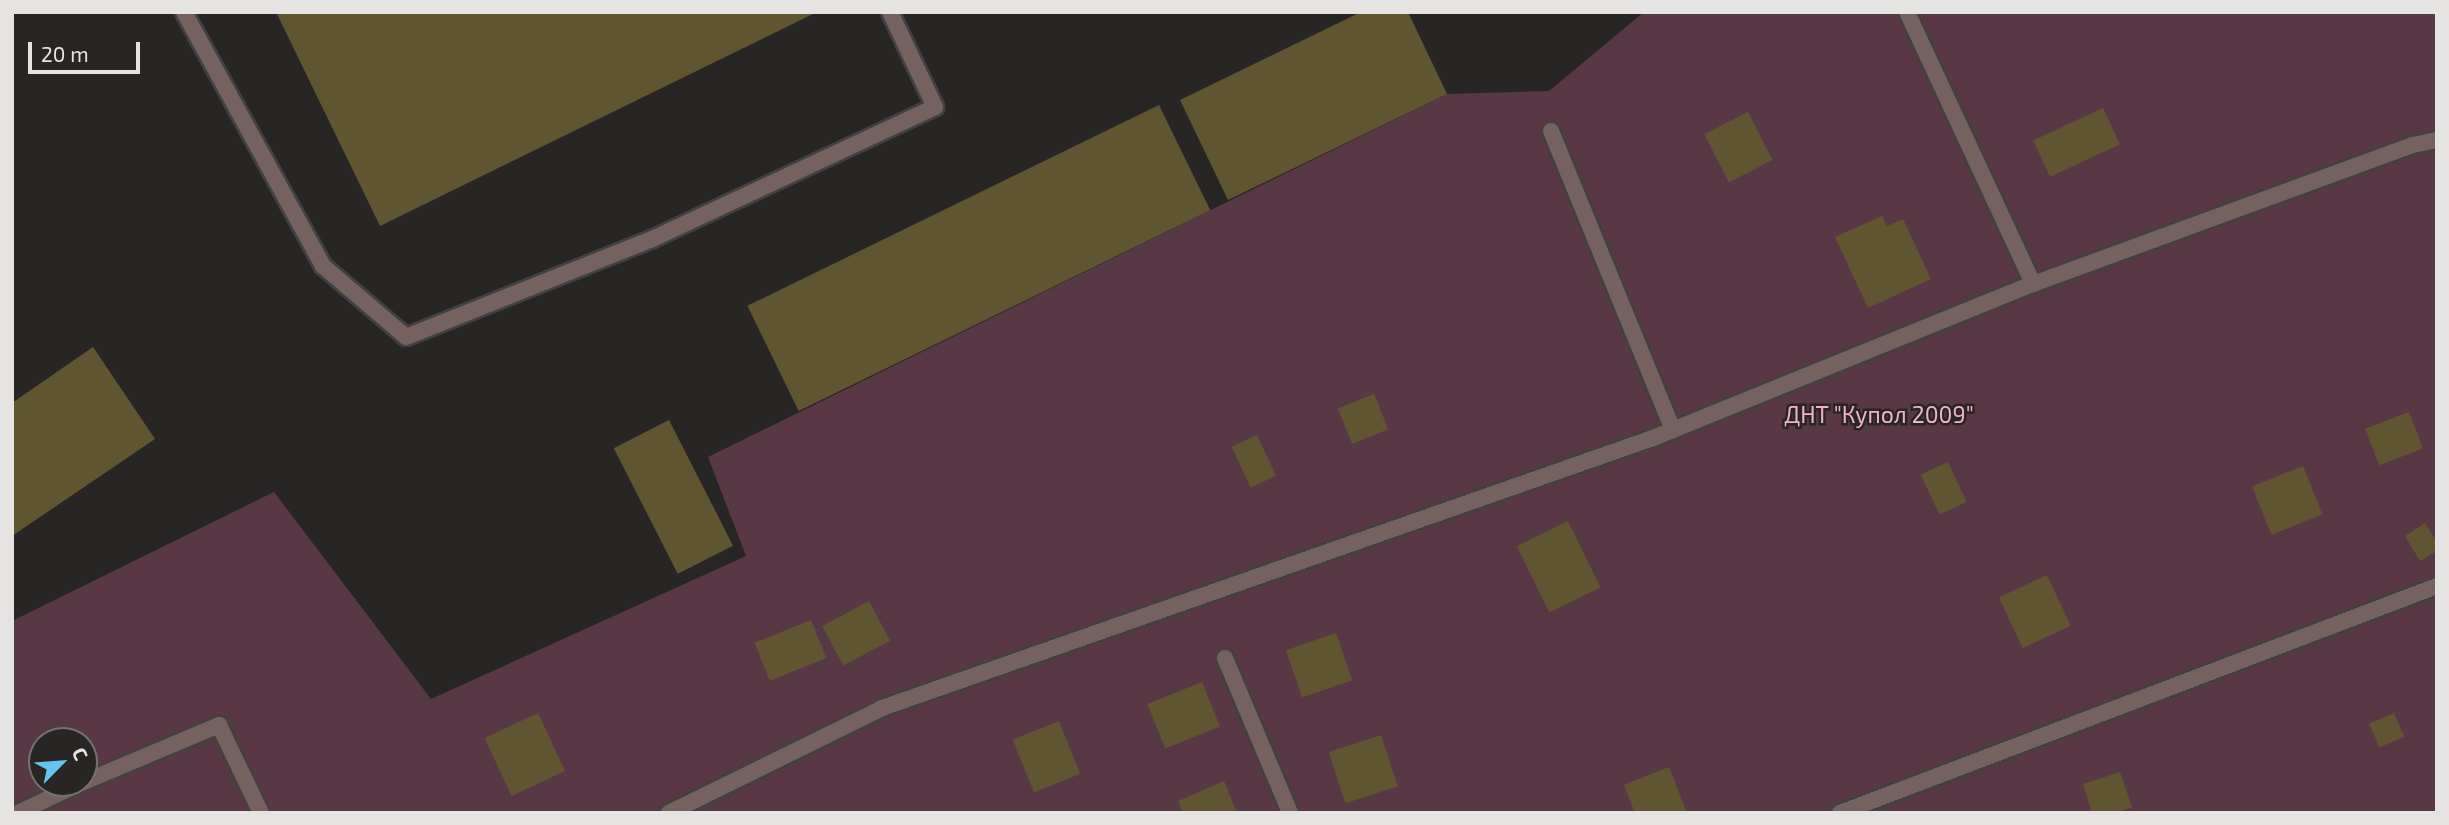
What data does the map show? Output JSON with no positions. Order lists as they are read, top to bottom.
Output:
{
  "parks": ["ДНТ \"Купол 2009\""],
  "scale_bar": "20 m",
  "north": "top right"
}
